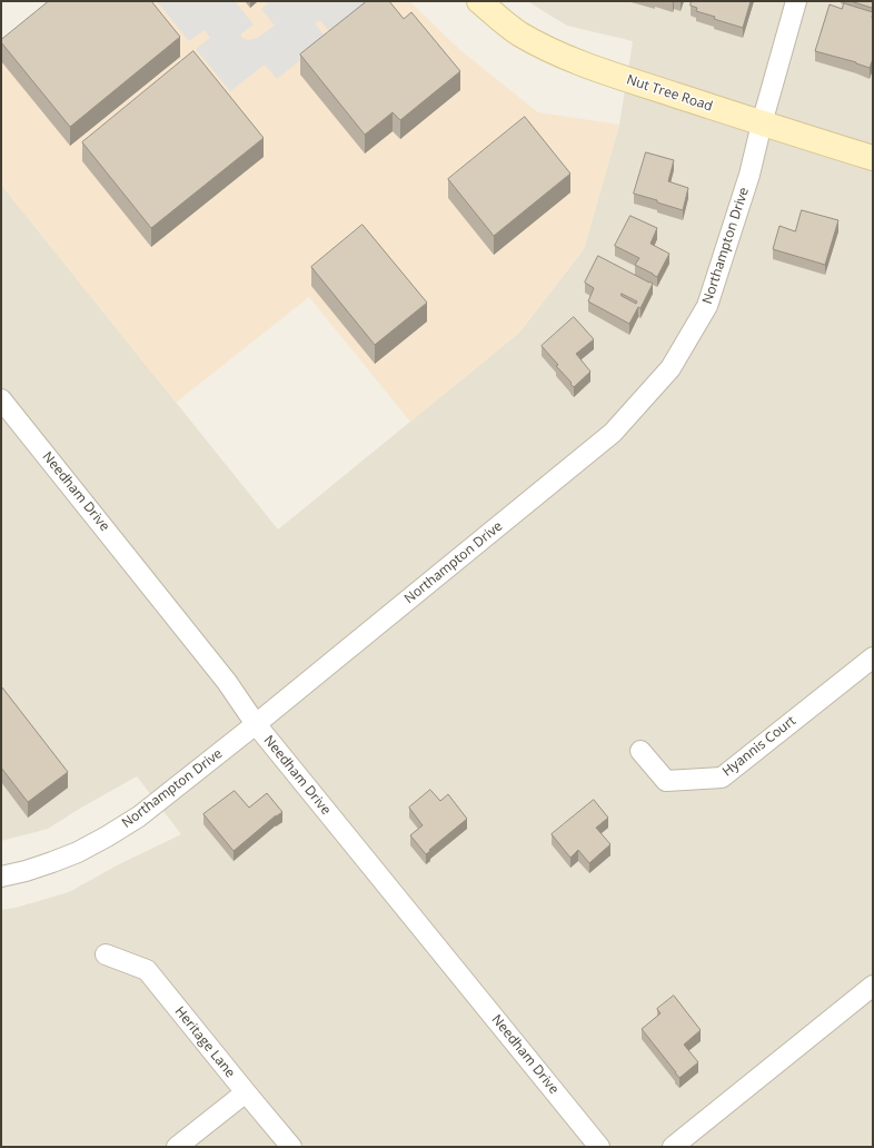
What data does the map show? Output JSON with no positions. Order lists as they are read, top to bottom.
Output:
{
  "streets": {
    "main road": ["Nut Tree Road"],
    "street": [
      "Northampton Drive",
      "Needham Drive",
      "Hyannis Court",
      "Heritage Lane"
    ]
  },
  "crossings": [
    ["Nut Tree Road", "Northampton Drive"],
    ["Northampton Drive", "Needham Drive"]
  ]
}
